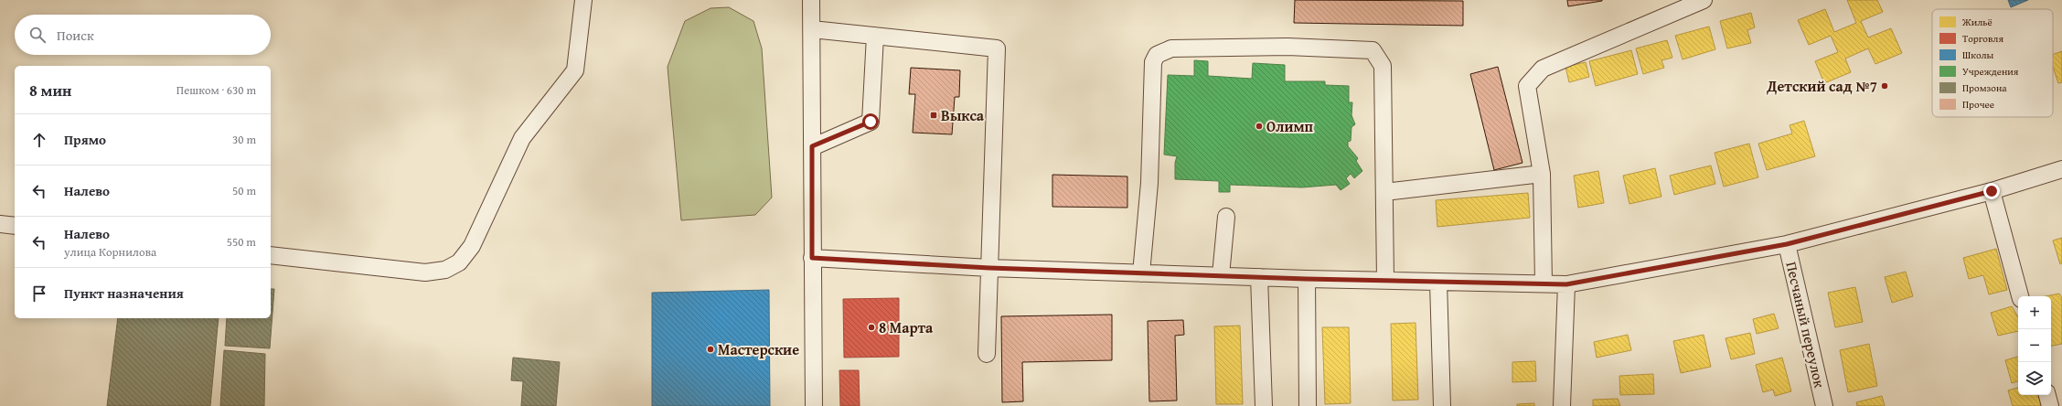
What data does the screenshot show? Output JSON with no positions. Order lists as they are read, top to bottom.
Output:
{
  "streets": {
    "street": ["Песчаный переулок"]
  },
  "places": {
    "other": [
      "Детский сад №7",
      "Олимп",
      "8 Марта",
      "Мастерские"
    ],
    "transit": ["Выкса"]
  },
  "legend": [
    "Жильё",
    "Торговля",
    "Школы",
    "Учреждения",
    "Промзона",
    "Прочее"
  ],
  "page": {
    "search": "Поиск",
    "heading": ["8 мин", "Пешком · 630 m"],
    "list": [
      ["Прямо", "30 m"],
      ["Налево", "50 m"],
      ["Налево", "улица Корнилова", "550 m"],
      "Пункт назначения"
    ],
    "map_buttons": ["+", "−"]
  }
}
